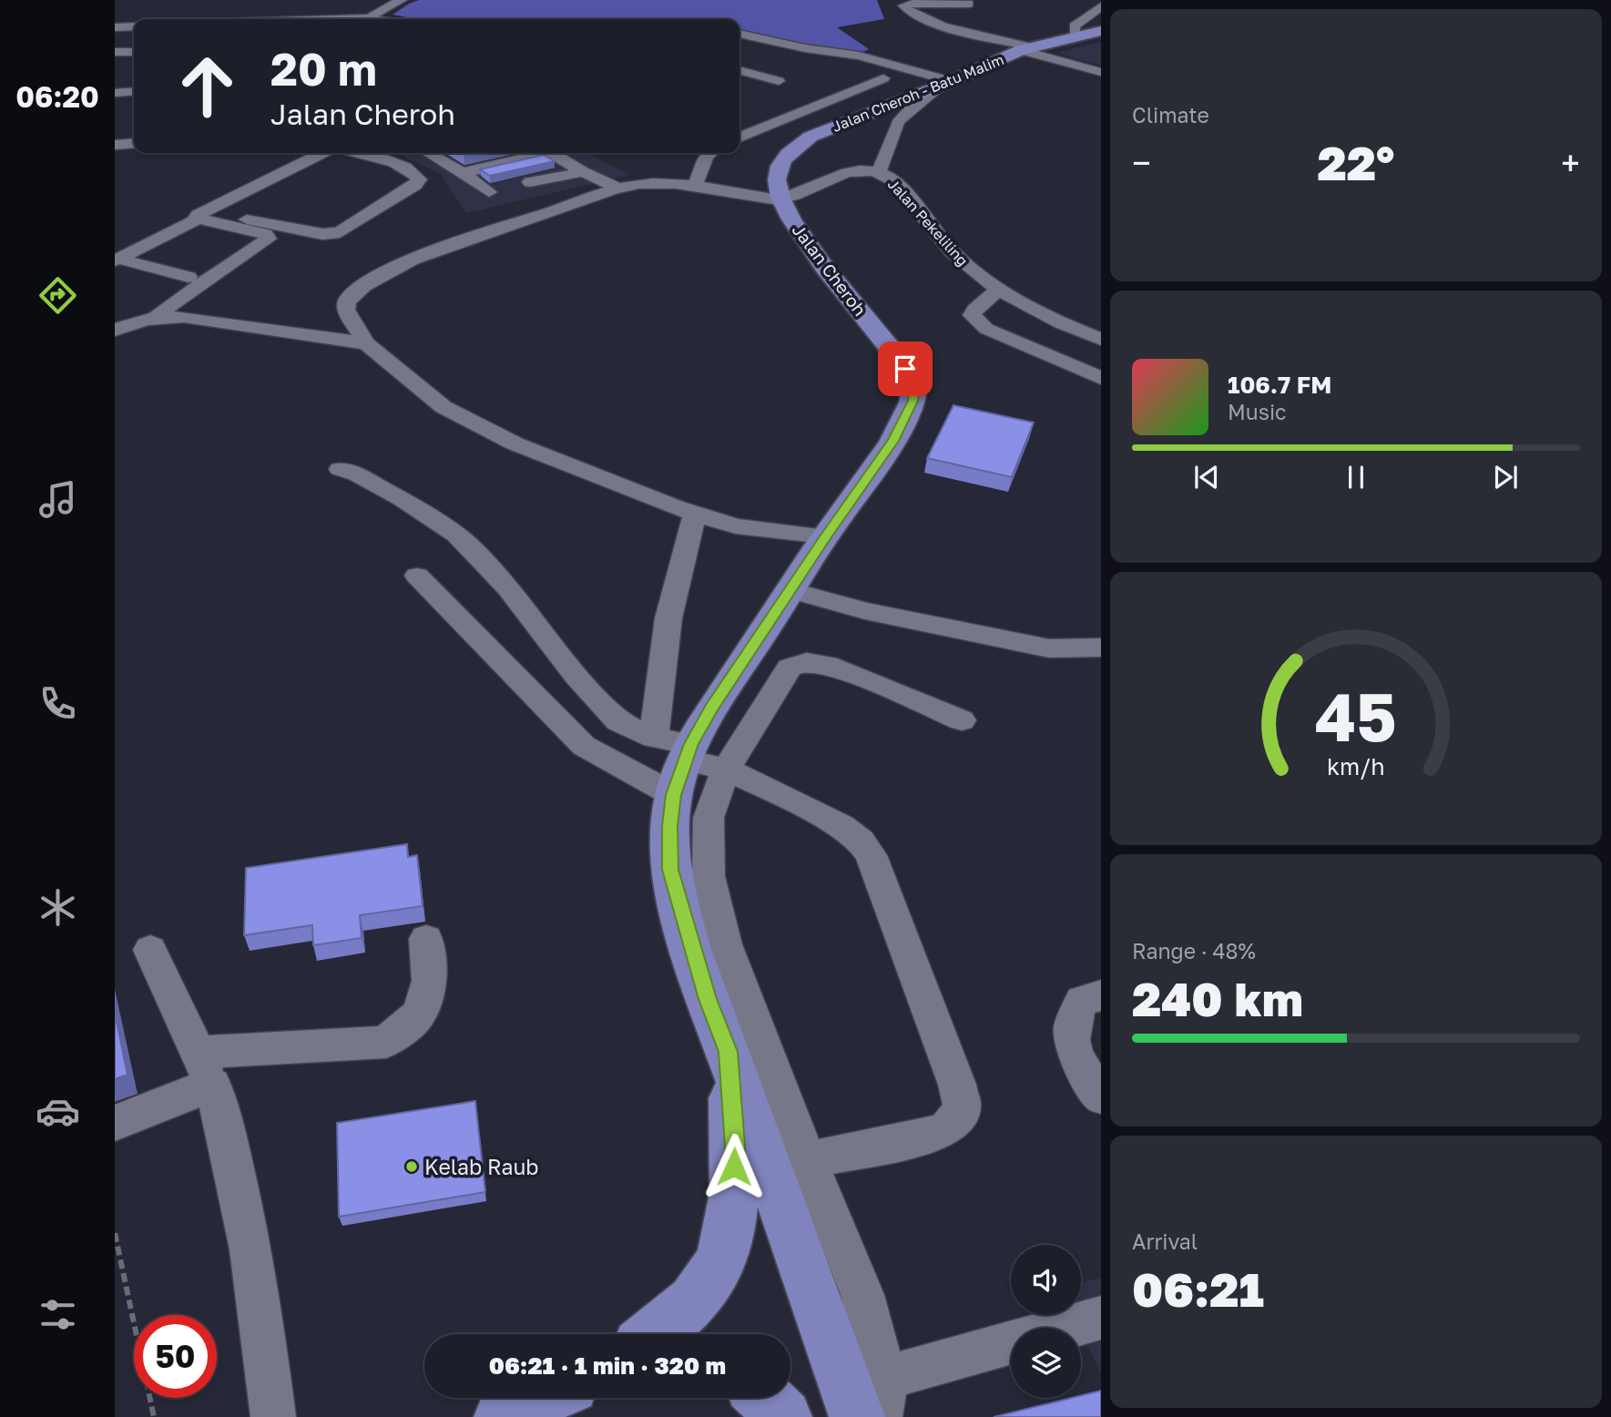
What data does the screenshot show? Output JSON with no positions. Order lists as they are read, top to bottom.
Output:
{
  "streets": {
    "main road": ["Jalan Cheroh - Batu Malim", "Jalan Cheroh"],
    "street": ["Jalan Pekeliling"]
  },
  "crossings": [
    ["Jalan Cheroh - Batu Malim", "Jalan Pekeliling"],
    ["Jalan Cheroh - Batu Malim", "Jalan Cheroh"],
    ["Jalan Pekeliling", "Jalan Cheroh"]
  ],
  "places": ["Kelab Raub"],
  "page": {
    "tabs": "06:20",
    "tile": [
      "Climate",
      ["Range · 48%", "240 km"],
      ["Arrival", "06:21"]
    ],
    "turn": ["20 m", "Jalan Cheroh"],
    "heat": ["−", "22°", "+"],
    "song": ["106.7 FM", "Music"],
    "limit": "50",
    "trip": "06:21 · 1 min · 320 m",
    "gauge": ["45", "km/h"]
  }
}
